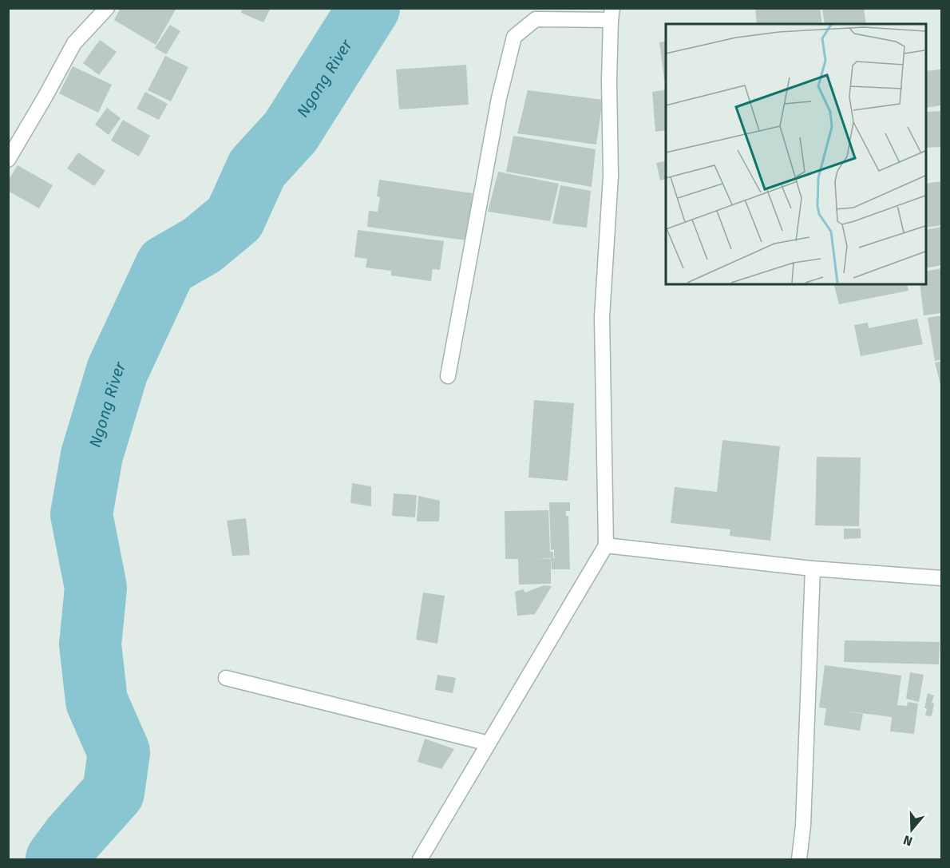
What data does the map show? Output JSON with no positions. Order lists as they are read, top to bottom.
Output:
{
  "water": ["Ngong River"],
  "north": "bottom"
}
